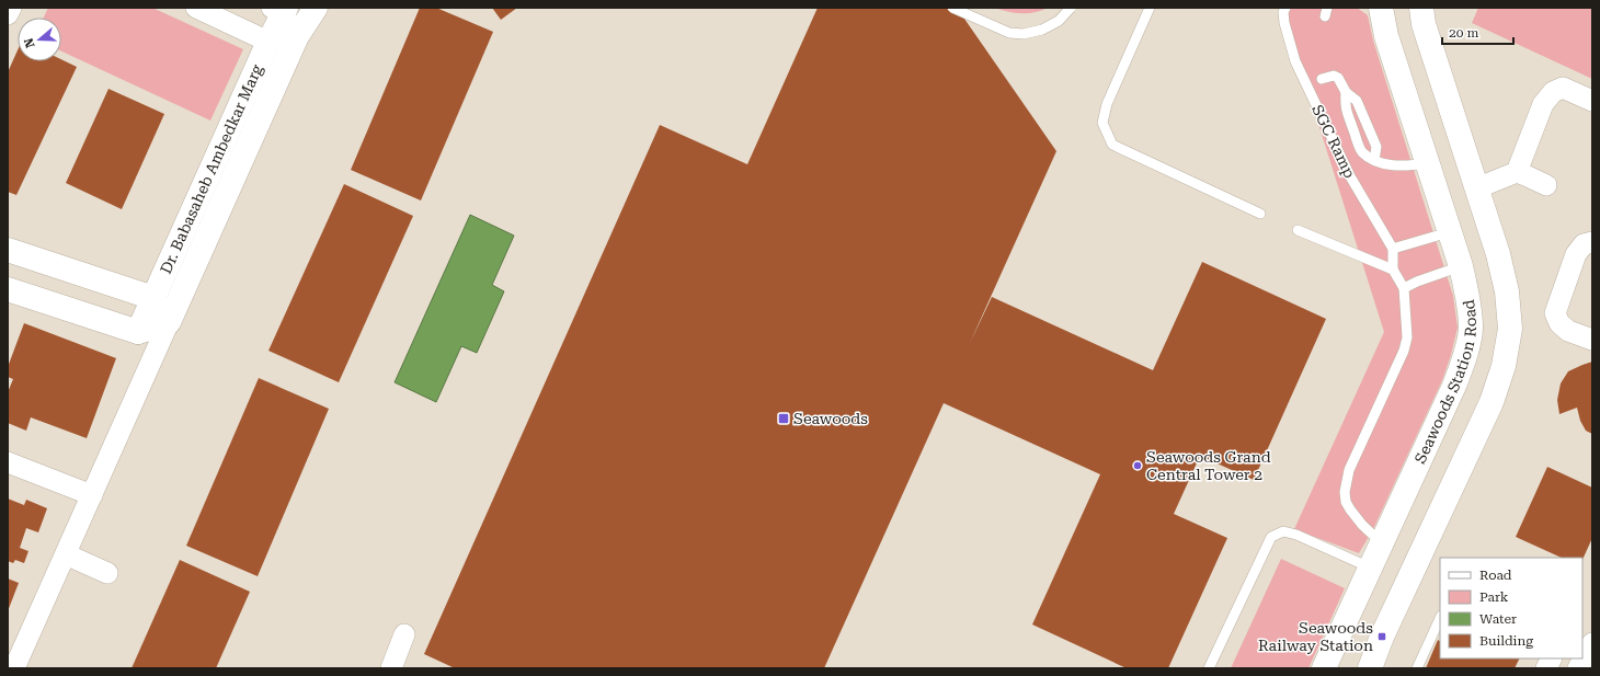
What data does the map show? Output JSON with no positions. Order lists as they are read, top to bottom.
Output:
{
  "streets": {
    "main road": ["Dr. Babasaheb Ambedkar Marg", "Seawoods Station Road"],
    "lane": ["SGC Ramp"]
  },
  "places": {
    "transit": ["Seawoods", "Seawoods Railway Station"],
    "other": ["Seawoods Grand Central Tower 2"]
  },
  "legend": [
    "Road",
    "Park",
    "Water",
    "Building"
  ],
  "scale_bar": "20 m",
  "north": "left"
}
